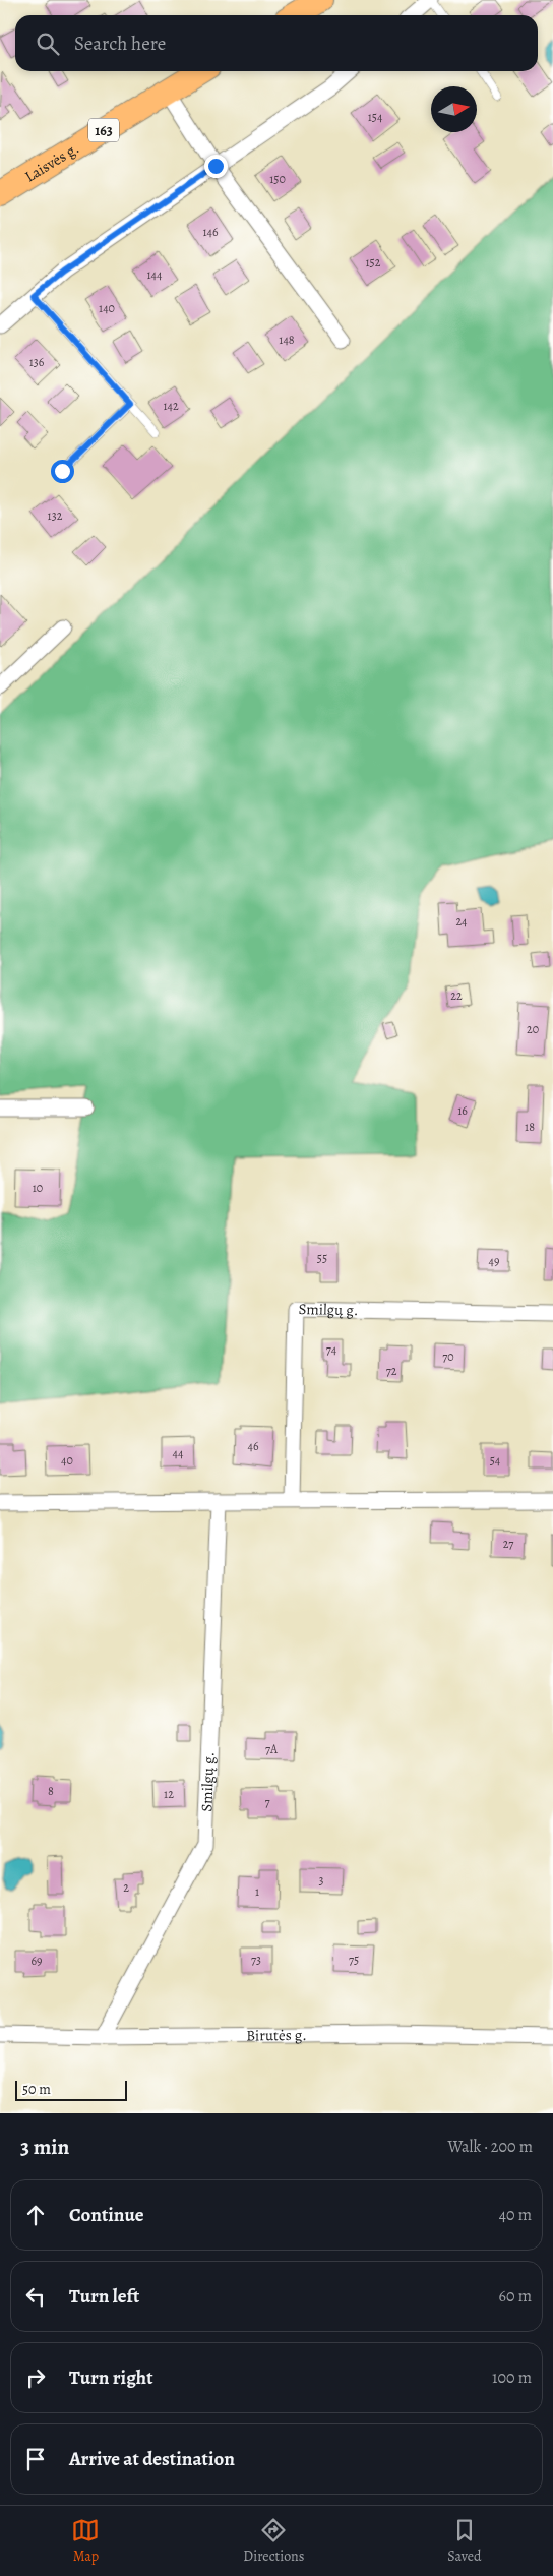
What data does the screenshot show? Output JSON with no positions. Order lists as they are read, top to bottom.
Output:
{
  "streets": {
    "main road": ["163", "Laisvės g."],
    "street": ["Smilgų g.", "Birutės g."]
  },
  "crossings": [
    ["Smilgų g.", "Birutės g."]
  ],
  "house_numbers": [
    "154",
    "150",
    "146",
    "152",
    "144",
    "140",
    "148",
    "136",
    "142",
    "132",
    "24",
    "22",
    "20",
    "16",
    "18",
    "10",
    "55",
    "49",
    "74",
    "70",
    "72",
    "46",
    "44",
    "40",
    "54",
    "27",
    "7A",
    "8",
    "12",
    "7",
    "3",
    "2",
    "1",
    "73",
    "75",
    "69"
  ],
  "scale_bar": "50 m",
  "north": "right",
  "page": {
    "search": "Search here",
    "scale": "50 m",
    "heading": ["3 min", "Walk · 200 m"],
    "list": [
      ["Continue", "40 m"],
      ["Turn left", "60 m"],
      ["Turn right", "100 m"],
      "Arrive at destination"
    ],
    "nav": ["Map", "Directions", "Saved"]
  }
}
